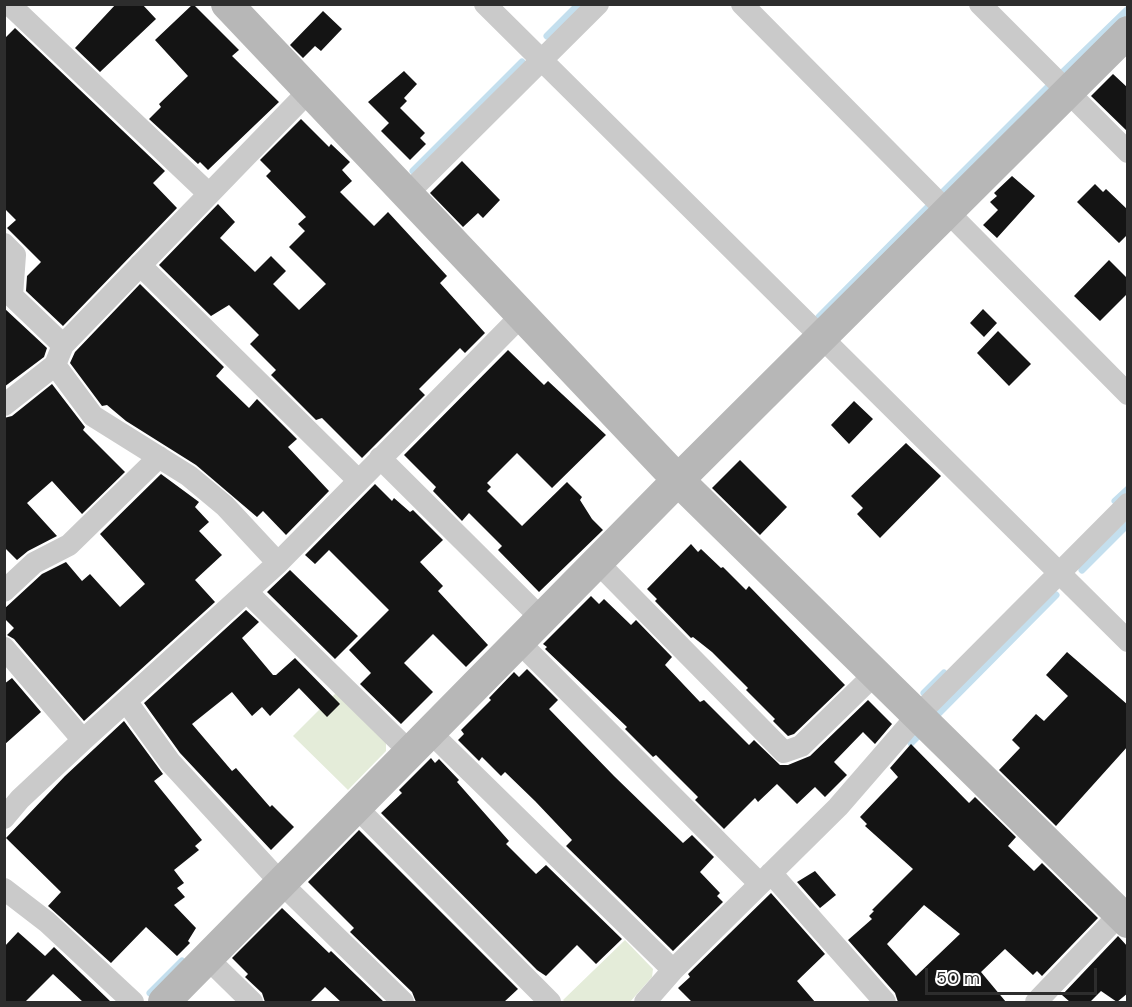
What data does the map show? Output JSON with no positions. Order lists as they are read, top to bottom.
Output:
{
  "scale_bar": "50 m"
}
